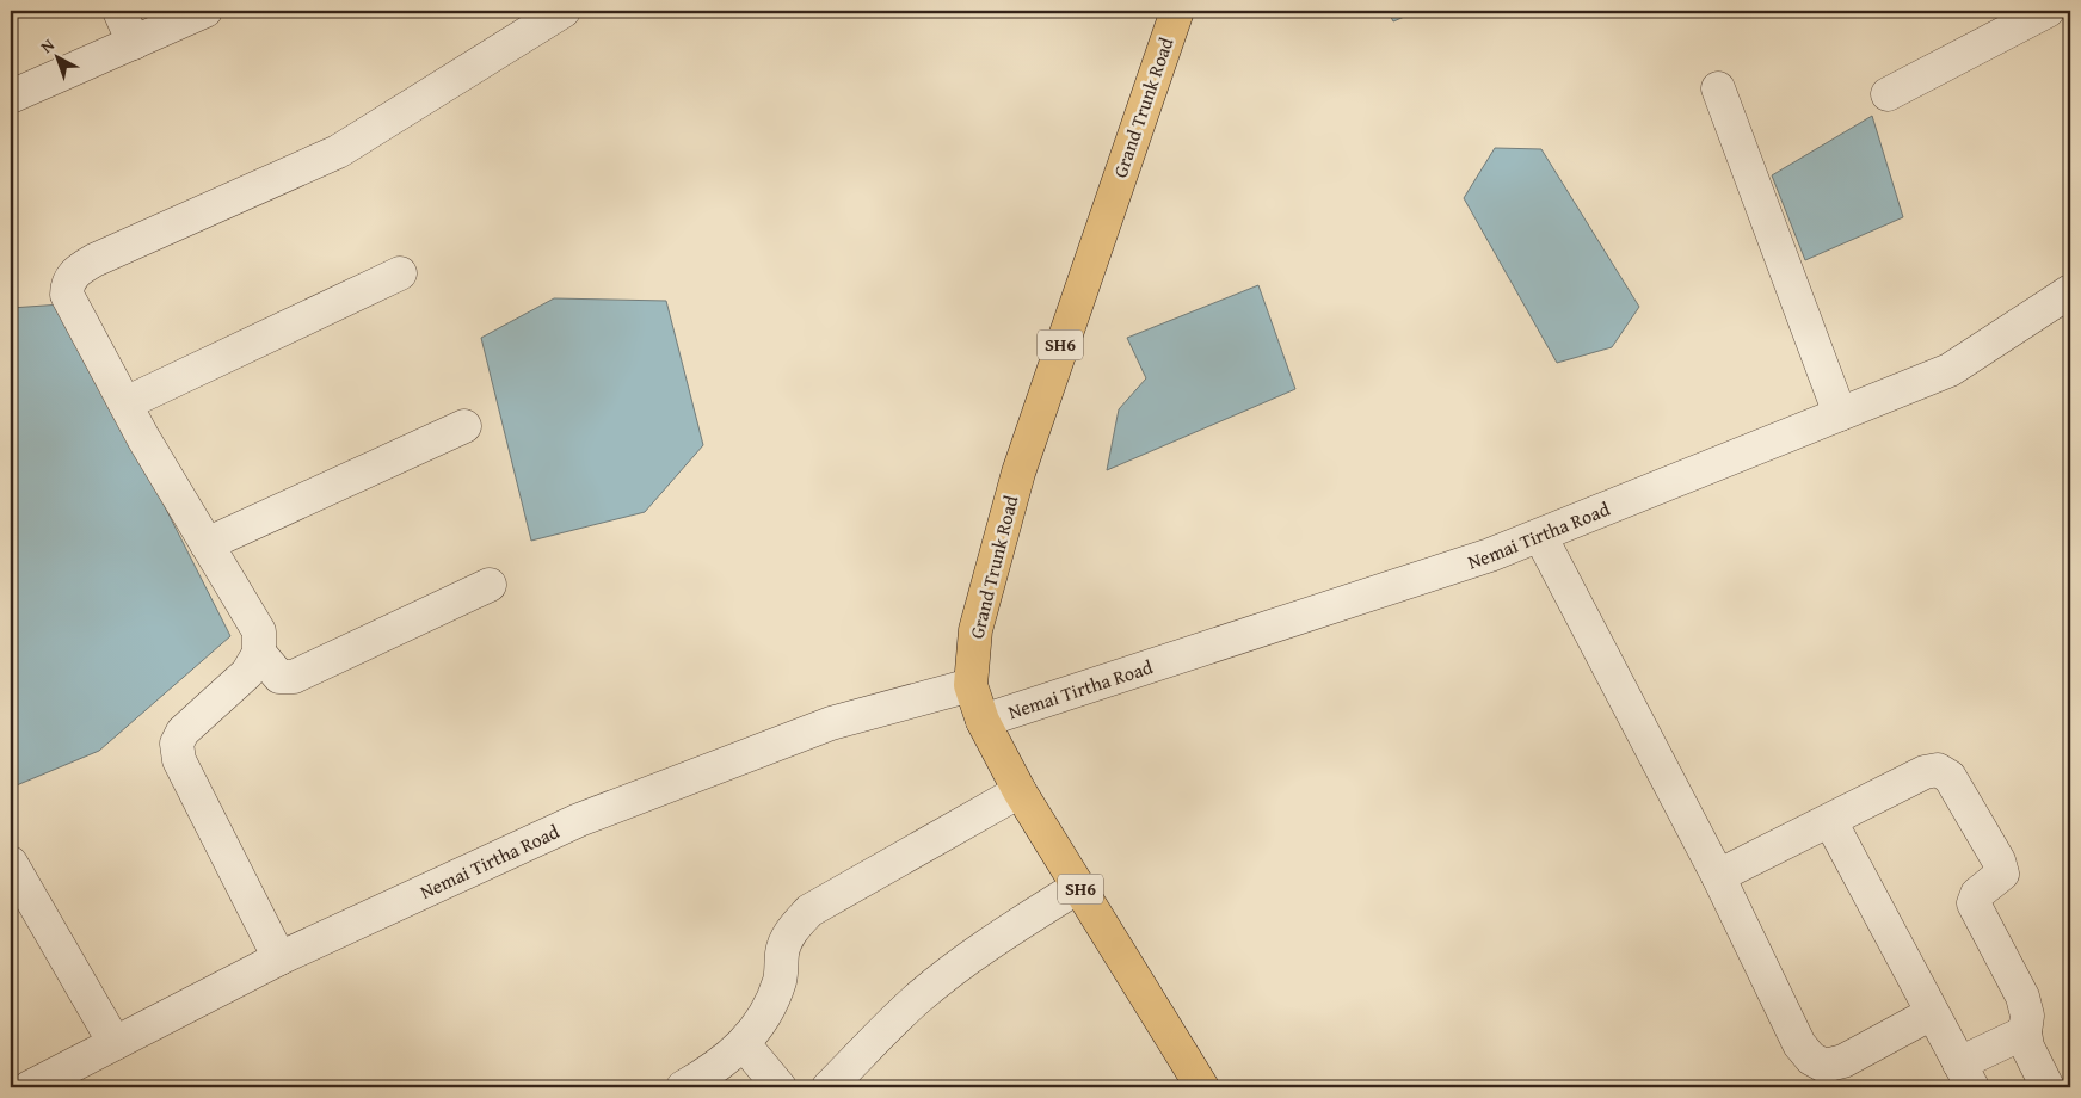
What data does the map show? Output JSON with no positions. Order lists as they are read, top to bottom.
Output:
{
  "streets": {
    "main road": ["Grand Trunk Road", "SH6"],
    "street": ["Nemai Tirtha Road"]
  },
  "crossings": [
    ["Grand Trunk Road", "Nemai Tirtha Road"]
  ],
  "north": "top left"
}
